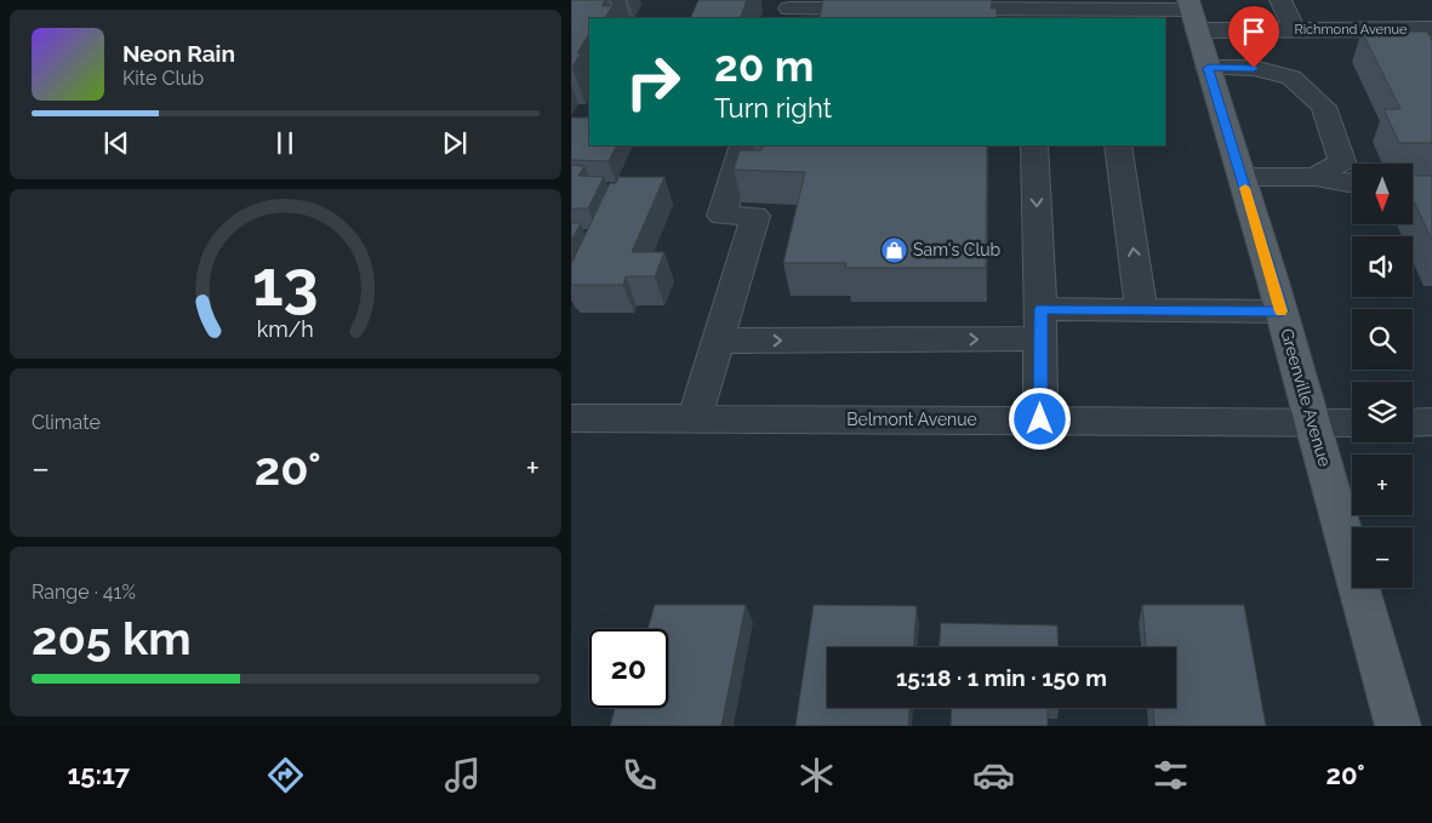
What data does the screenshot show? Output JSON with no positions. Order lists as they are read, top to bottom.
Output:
{
  "streets": {
    "main road": ["Greenville Avenue"],
    "street": ["Richmond Avenue", "Belmont Avenue"]
  },
  "crossings": [
    ["Richmond Avenue", "Greenville Avenue"],
    ["Greenville Avenue", "Belmont Avenue"]
  ],
  "places": {
    "shop": ["Sam's Club"]
  },
  "north": "bottom",
  "page": {
    "turn": ["20 m", "Turn right"],
    "song": ["Neon Rain", "Kite Club"],
    "map_buttons": ["+", "−"],
    "tile": [
      "Climate",
      ["Range · 41%", "205 km"]
    ],
    "heat": ["−", "20°", "+"],
    "limit": "20",
    "trip": "15:18 · 1 min · 150 m",
    "tabs": ["15:17", "20°"],
    "gauge": ["13", "km/h"]
  }
}
